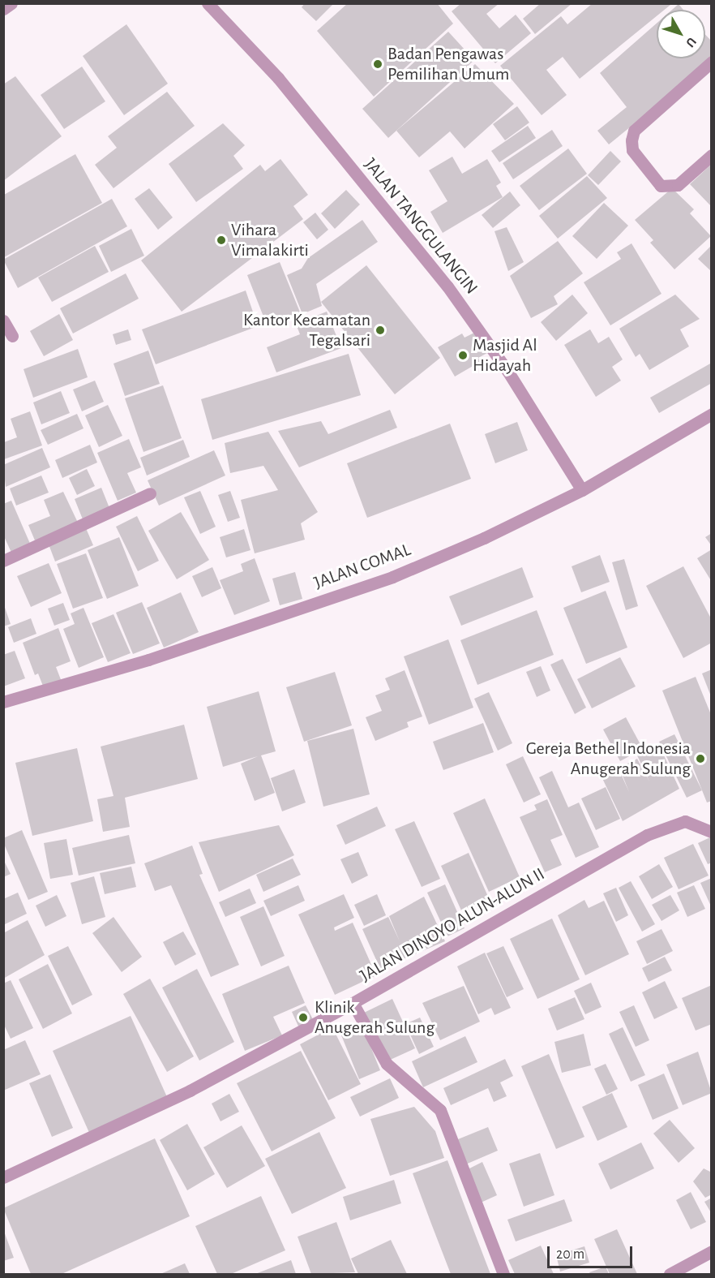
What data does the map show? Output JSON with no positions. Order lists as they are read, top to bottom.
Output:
{
  "streets": {
    "street": ["JALAN TANGGULANGIN", "JALAN COMAL", "JALAN DINOYO ALUN-ALUN II"]
  },
  "crossings": [
    ["JALAN TANGGULANGIN", "JALAN COMAL"]
  ],
  "places": [
    "Badan Pengawas Pemilihan Umum",
    "Vihara Vimalakirti",
    "Kantor Kecamatan Tegalsari",
    "Masjid Al Hidayah",
    "Gereja Bethel Indonesia Anugerah Sulung",
    "Klinik Anugerah Sulung"
  ],
  "scale_bar": "20 m",
  "north": "bottom right"
}
